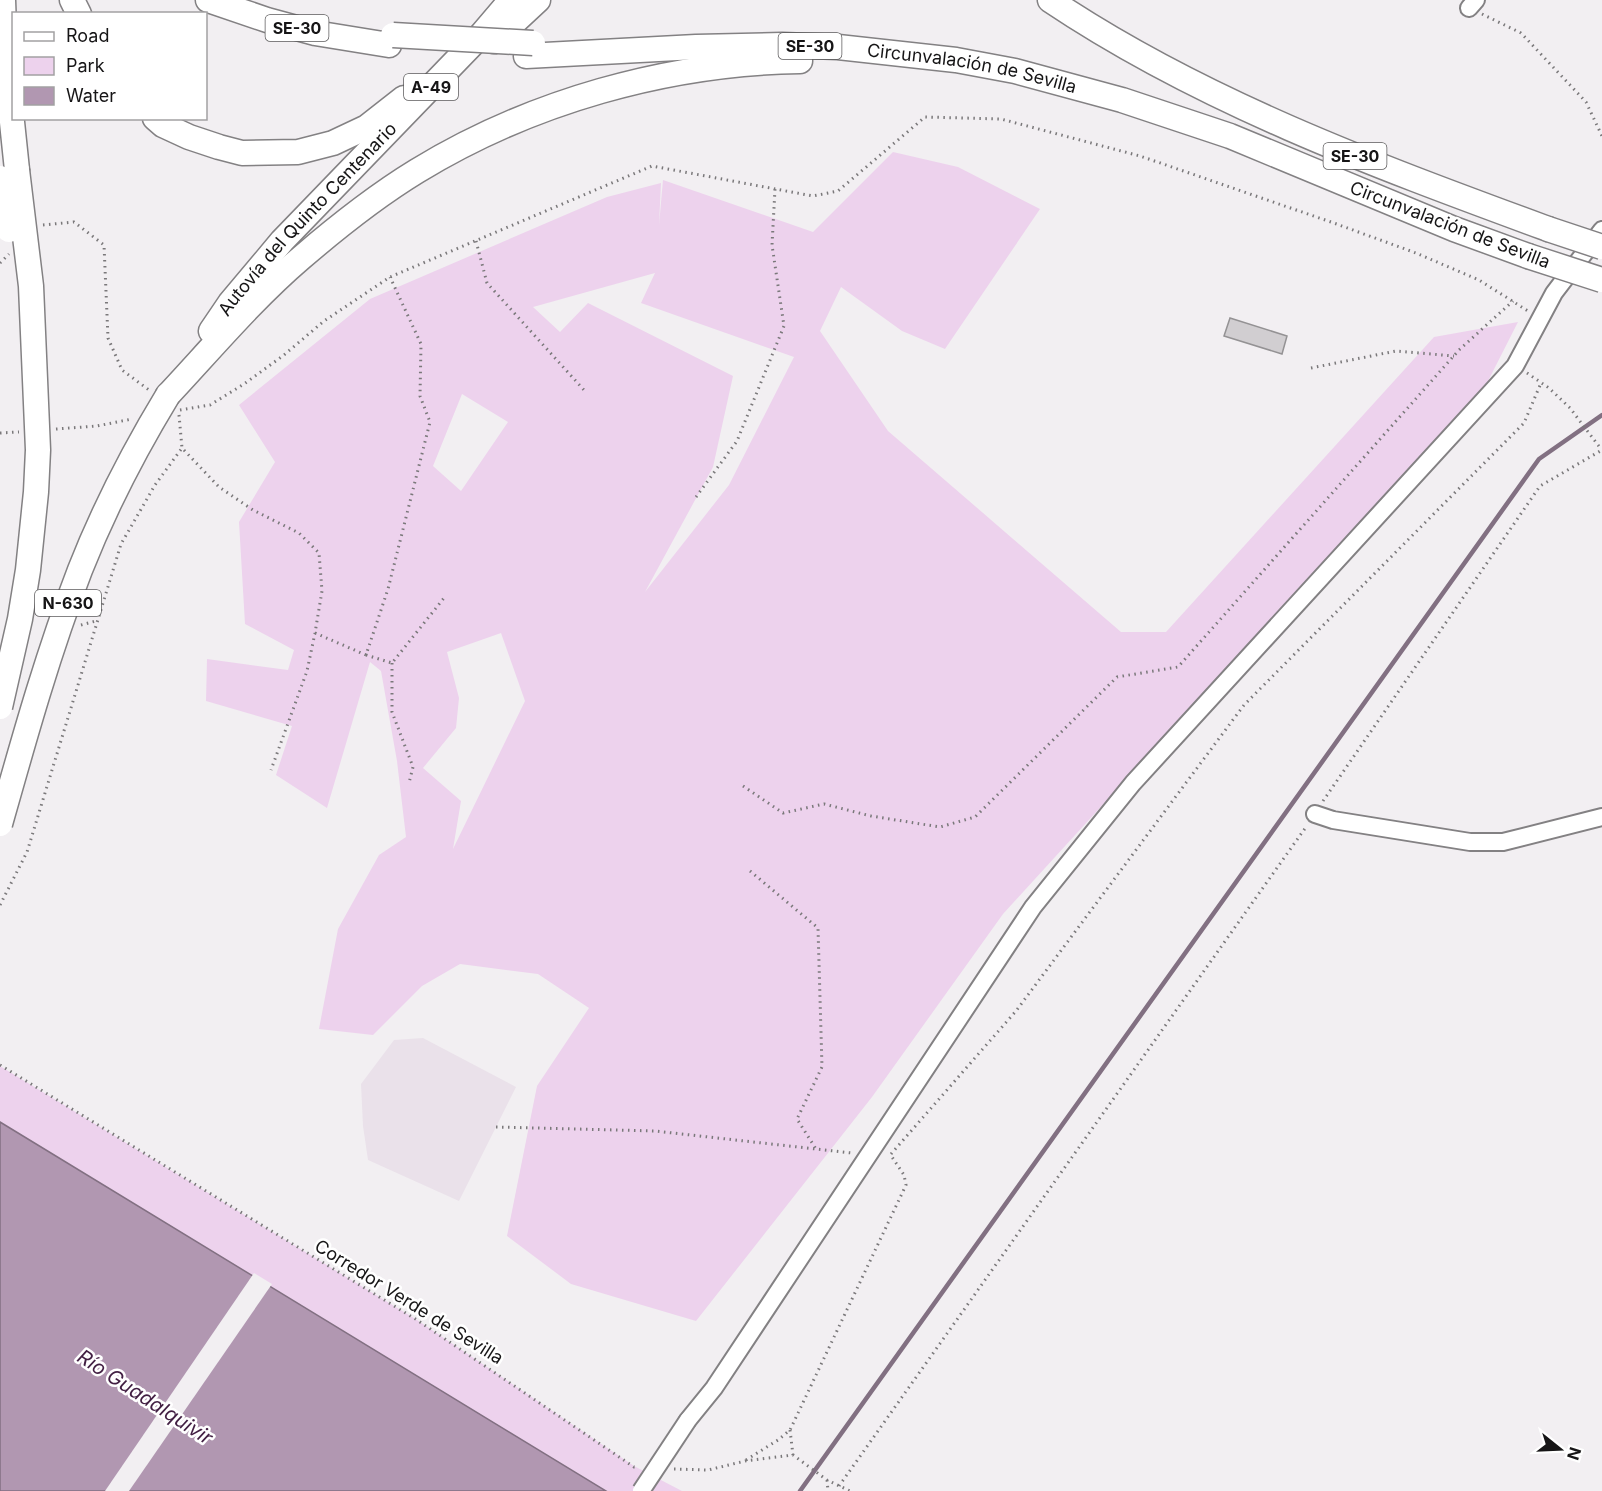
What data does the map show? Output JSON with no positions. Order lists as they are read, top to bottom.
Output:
{
  "streets": {
    "highway": [
      "SE-30",
      "Circunvalación de Sevilla",
      "A-49",
      "Autovía del Quinto Centenario",
      "N-630"
    ],
    "path": ["Corredor Verde de Sevilla"]
  },
  "crossings": [
    ["Autovía del Quinto Centenario", "N-630"]
  ],
  "water": ["Río Guadalquivir"],
  "legend": ["Road", "Park", "Water"],
  "north": "right"
}
